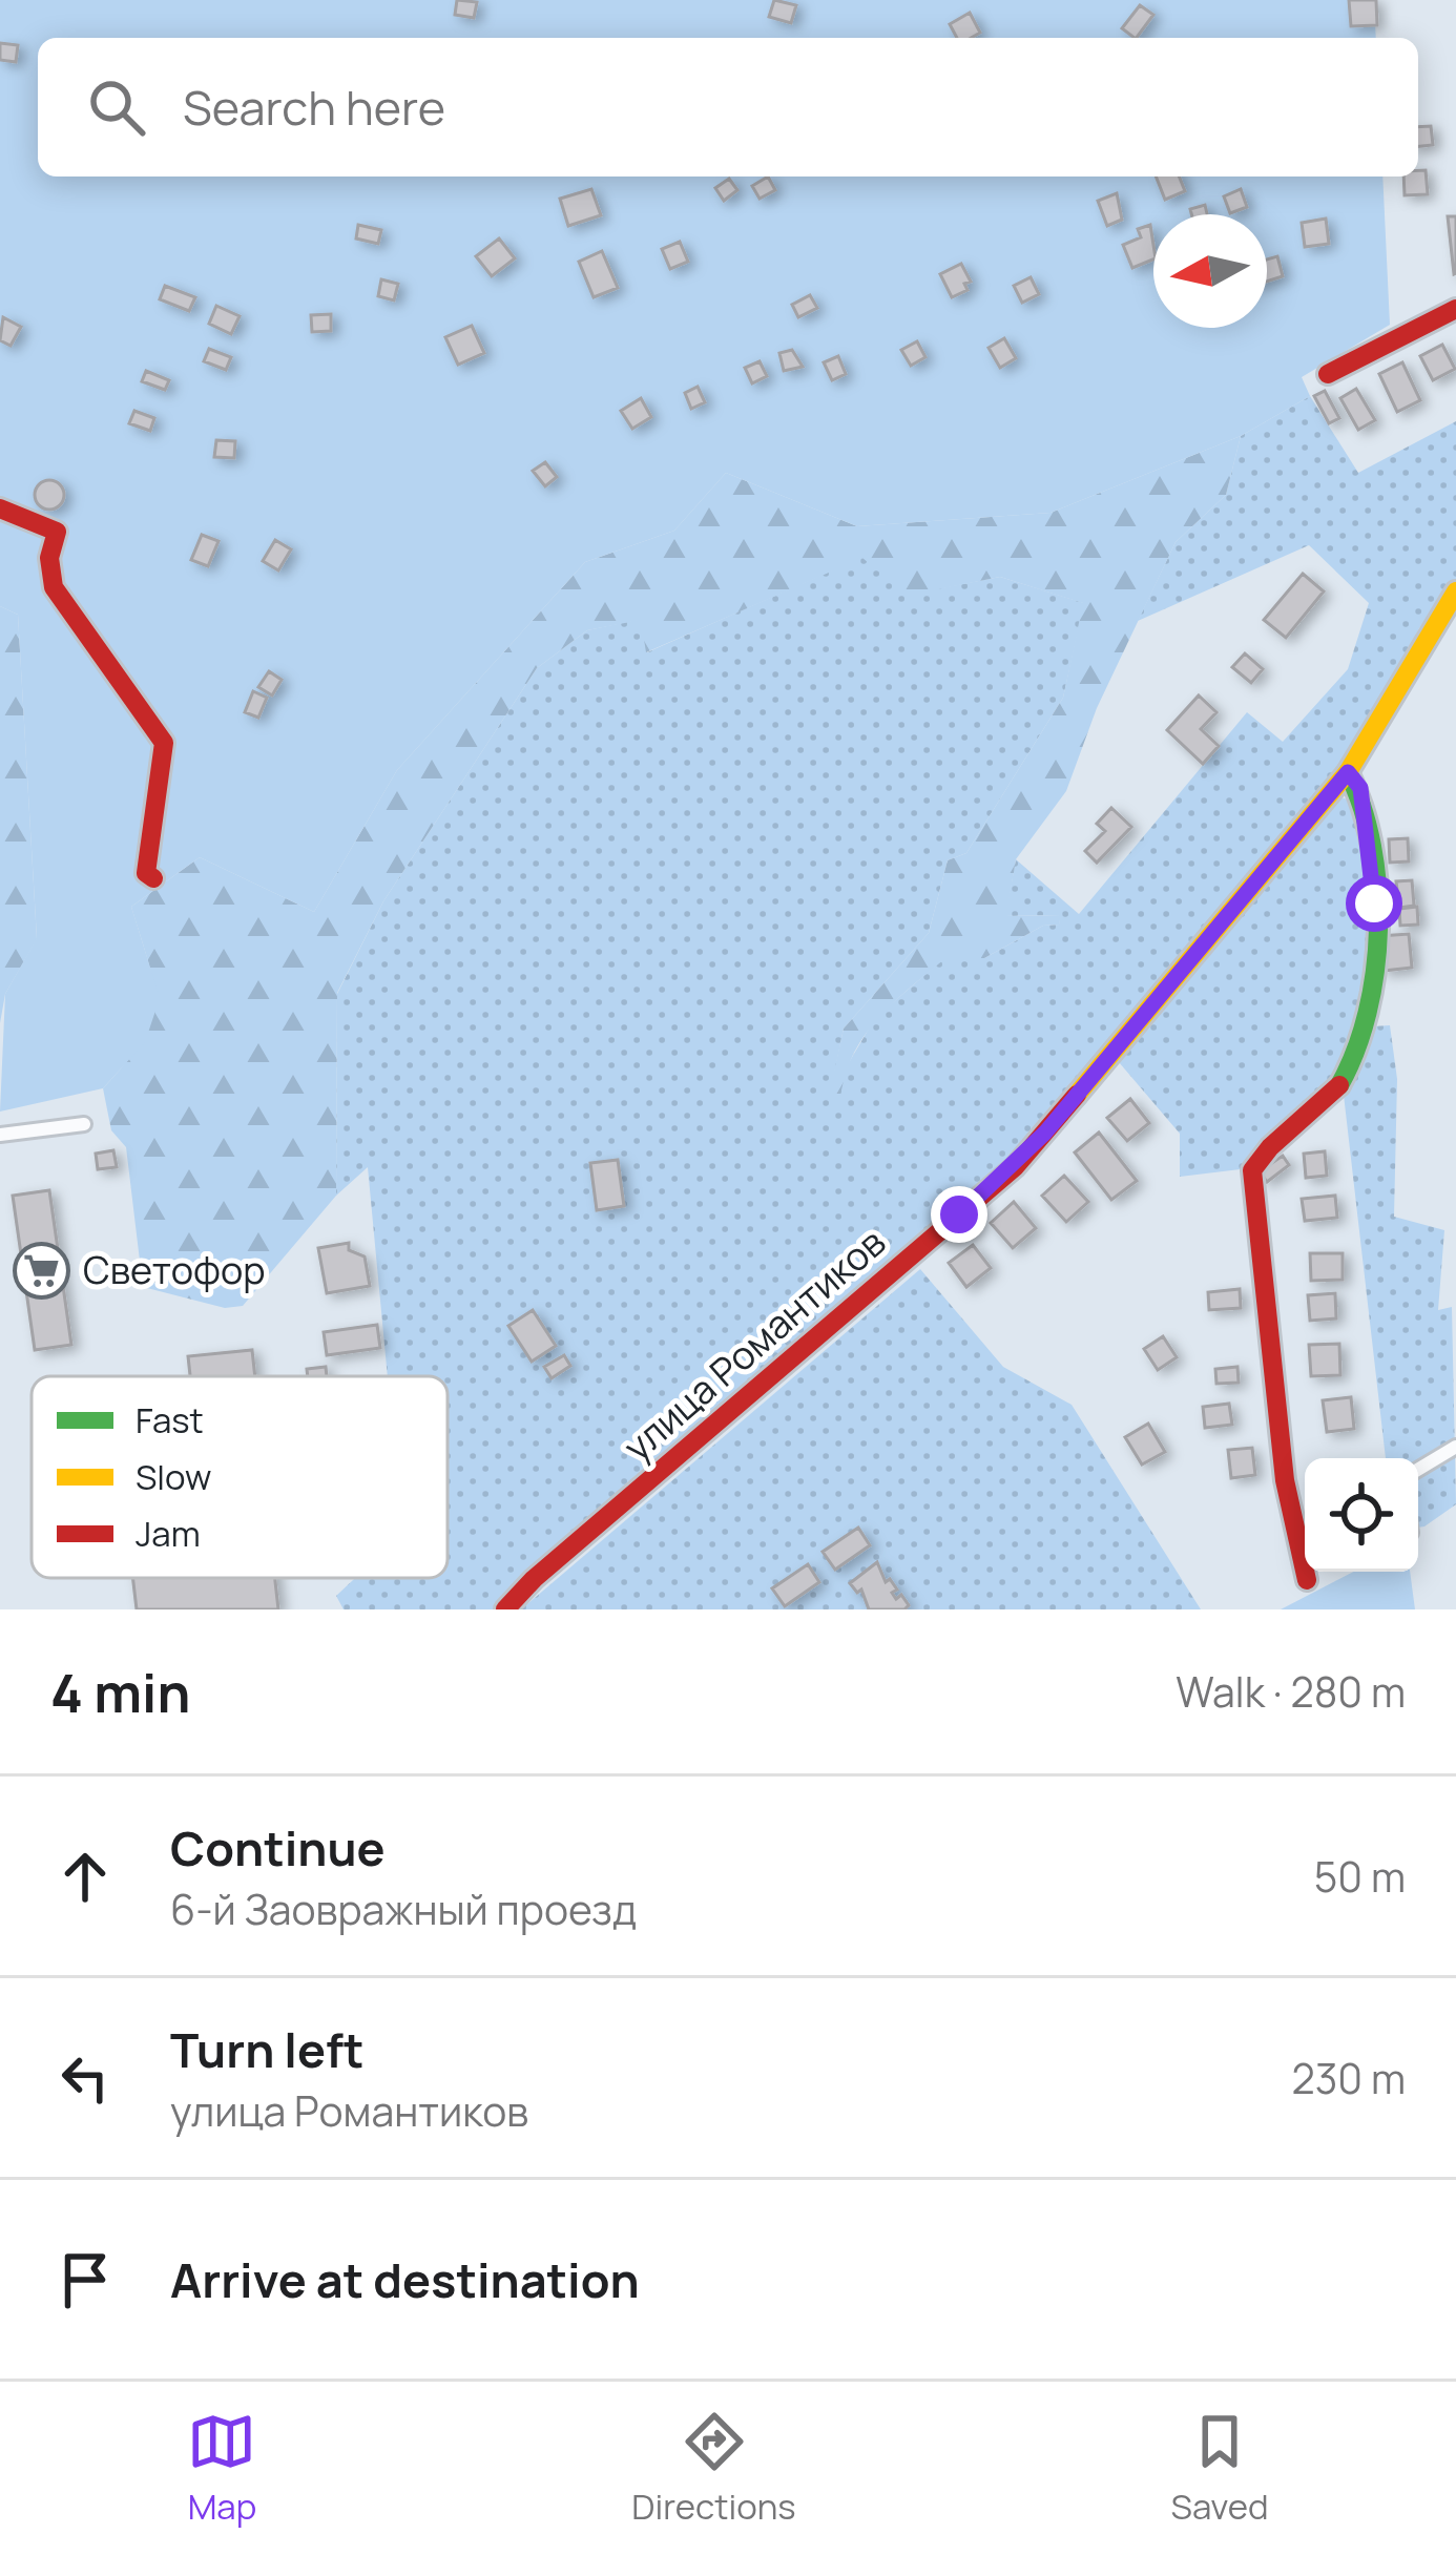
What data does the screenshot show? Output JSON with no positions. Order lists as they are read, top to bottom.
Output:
{
  "streets": {
    "street": ["улица Романтиков"]
  },
  "places": {
    "supermarket": ["Светофор"]
  },
  "legend": ["Fast", "Slow", "Jam"],
  "north": "left",
  "page": {
    "search": "Search here",
    "heading": ["4 min", "Walk · 280 m"],
    "list": [
      ["Continue", "6-й Заовражный проезд", "50 m"],
      ["Turn left", "улица Романтиков", "230 m"],
      "Arrive at destination"
    ],
    "nav": ["Map", "Directions", "Saved"]
  }
}
